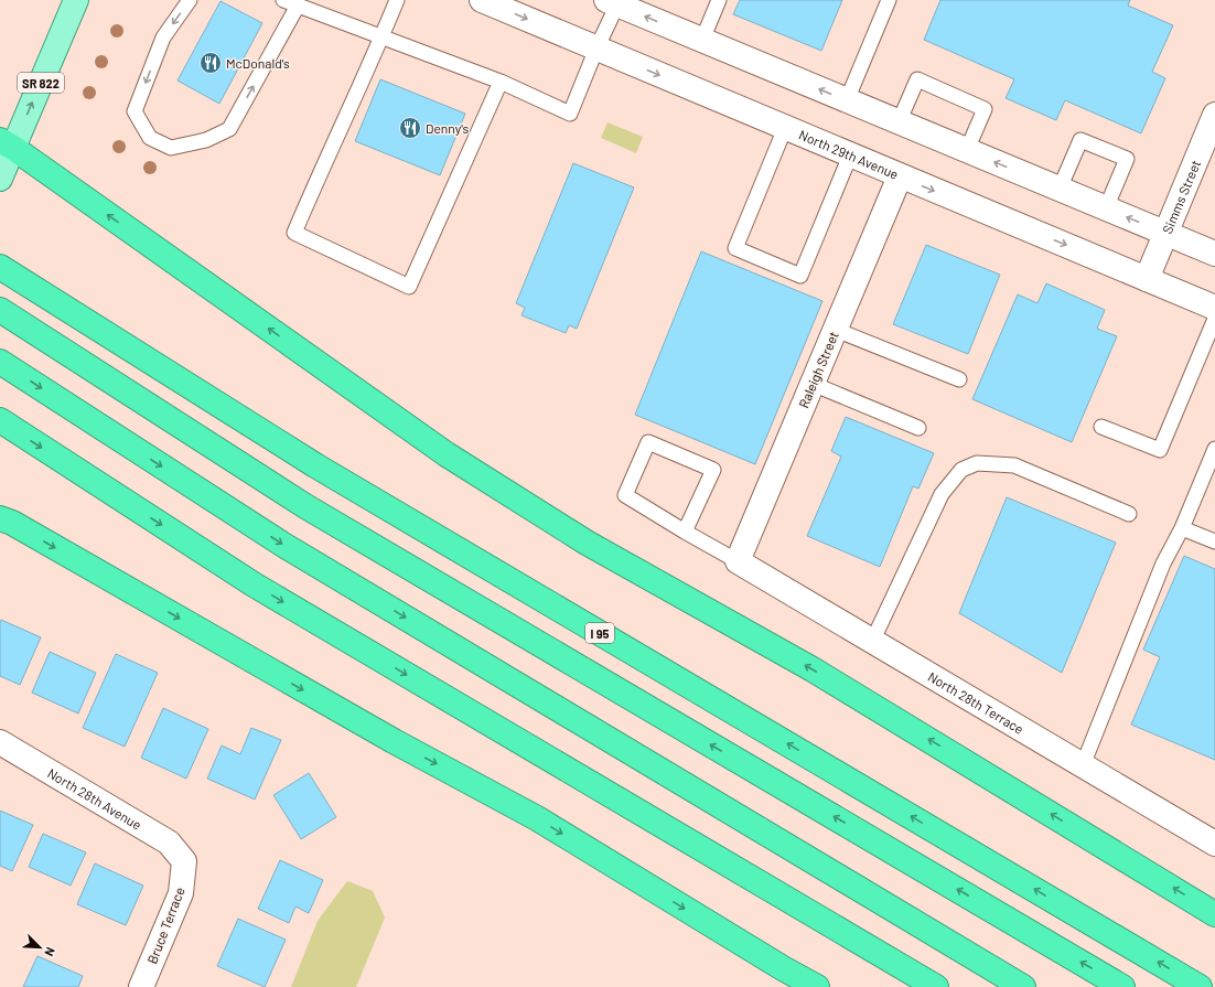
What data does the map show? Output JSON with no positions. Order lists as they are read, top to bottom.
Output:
{
  "streets": {
    "highway": ["I 95"],
    "main road": ["SR 822"],
    "street": [
      "North 29th Avenue",
      "Simms Street",
      "Raleigh Street",
      "North 28th Terrace",
      "North 28th Avenue",
      "Bruce Terrace"
    ]
  },
  "crossings": [
    ["North 29th Avenue", "Simms Street"],
    ["North 29th Avenue", "Raleigh Street"],
    ["Raleigh Street", "North 28th Terrace"],
    ["North 28th Avenue", "Bruce Terrace"]
  ],
  "places": {
    "restaurant": ["McDonald's", "Denny's"]
  },
  "north": "bottom right"
}
